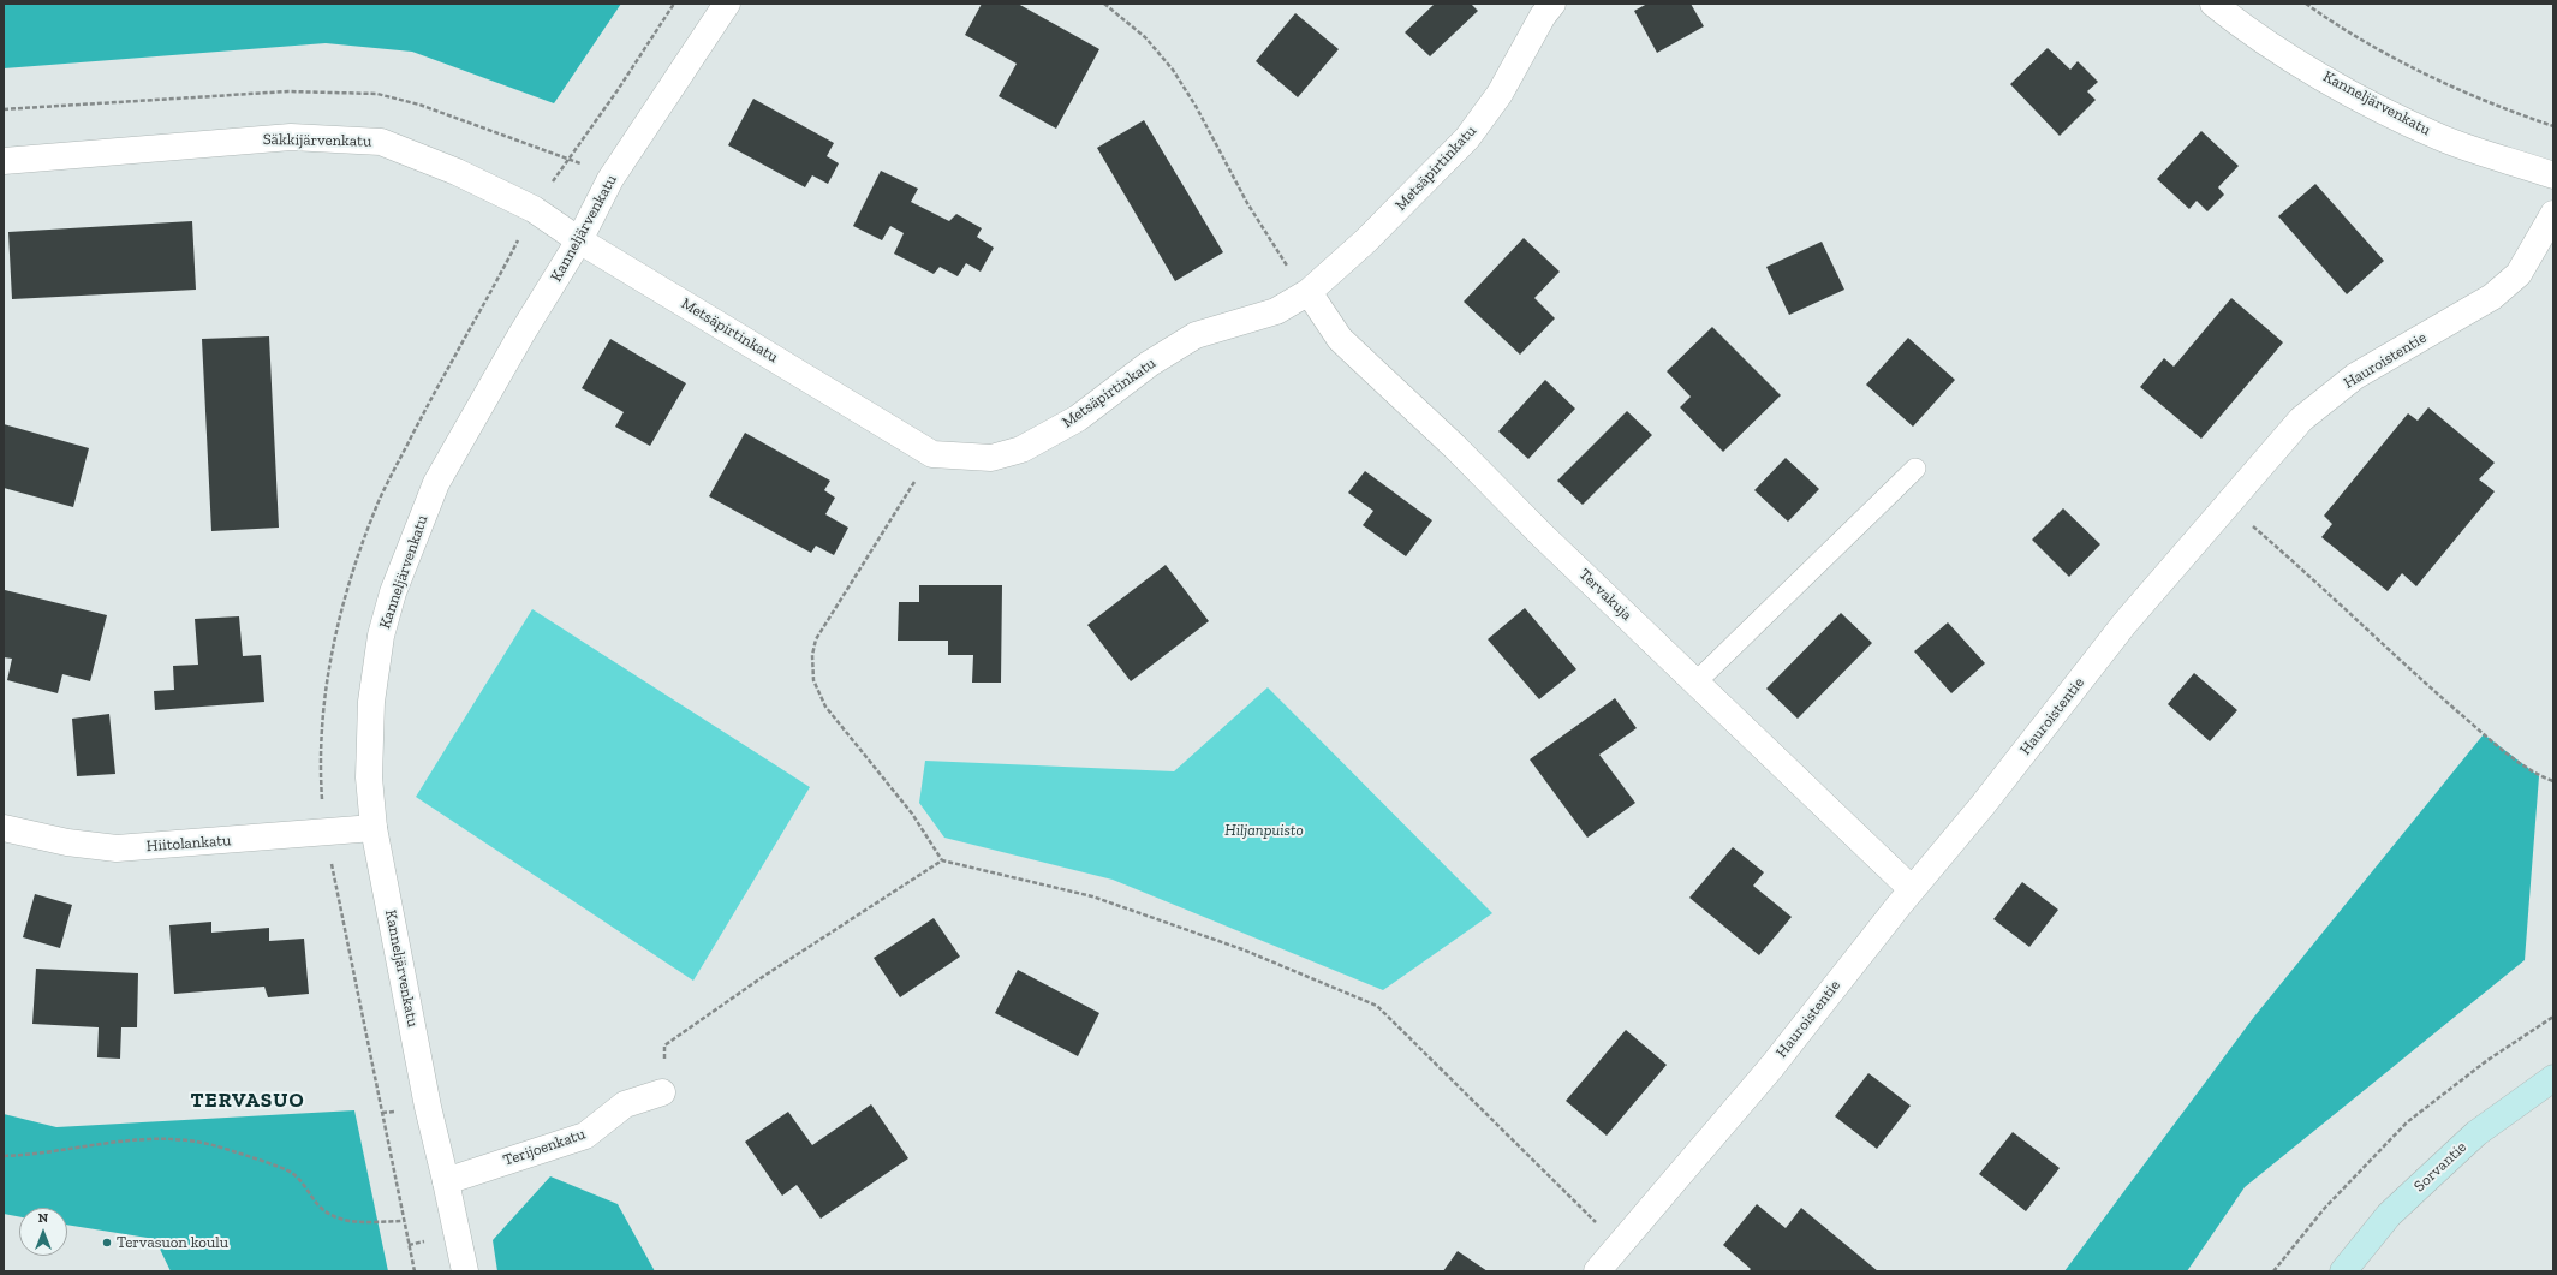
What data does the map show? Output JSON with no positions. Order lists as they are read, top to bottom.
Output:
{
  "streets": {
    "main road": ["Sorvantie"],
    "street": [
      "Kanneljärvenkatu",
      "Säkkijärvenkatu",
      "Metsäpirtinkatu",
      "Hauroistentie",
      "Tervakuja",
      "Hiitolankatu",
      "Terijoenkatu"
    ]
  },
  "crossings": [
    ["Kanneljärvenkatu", "Säkkijärvenkatu"],
    ["Kanneljärvenkatu", "Metsäpirtinkatu"],
    ["Kanneljärvenkatu", "Hiitolankatu"],
    ["Kanneljärvenkatu", "Terijoenkatu"],
    ["Säkkijärvenkatu", "Metsäpirtinkatu"],
    ["Metsäpirtinkatu", "Tervakuja"],
    ["Hauroistentie", "Tervakuja"]
  ],
  "districts": ["TERVASUO"],
  "parks": ["Hiljanpuisto"],
  "places": ["Tervasuon koulu"],
  "north": "top"
}
